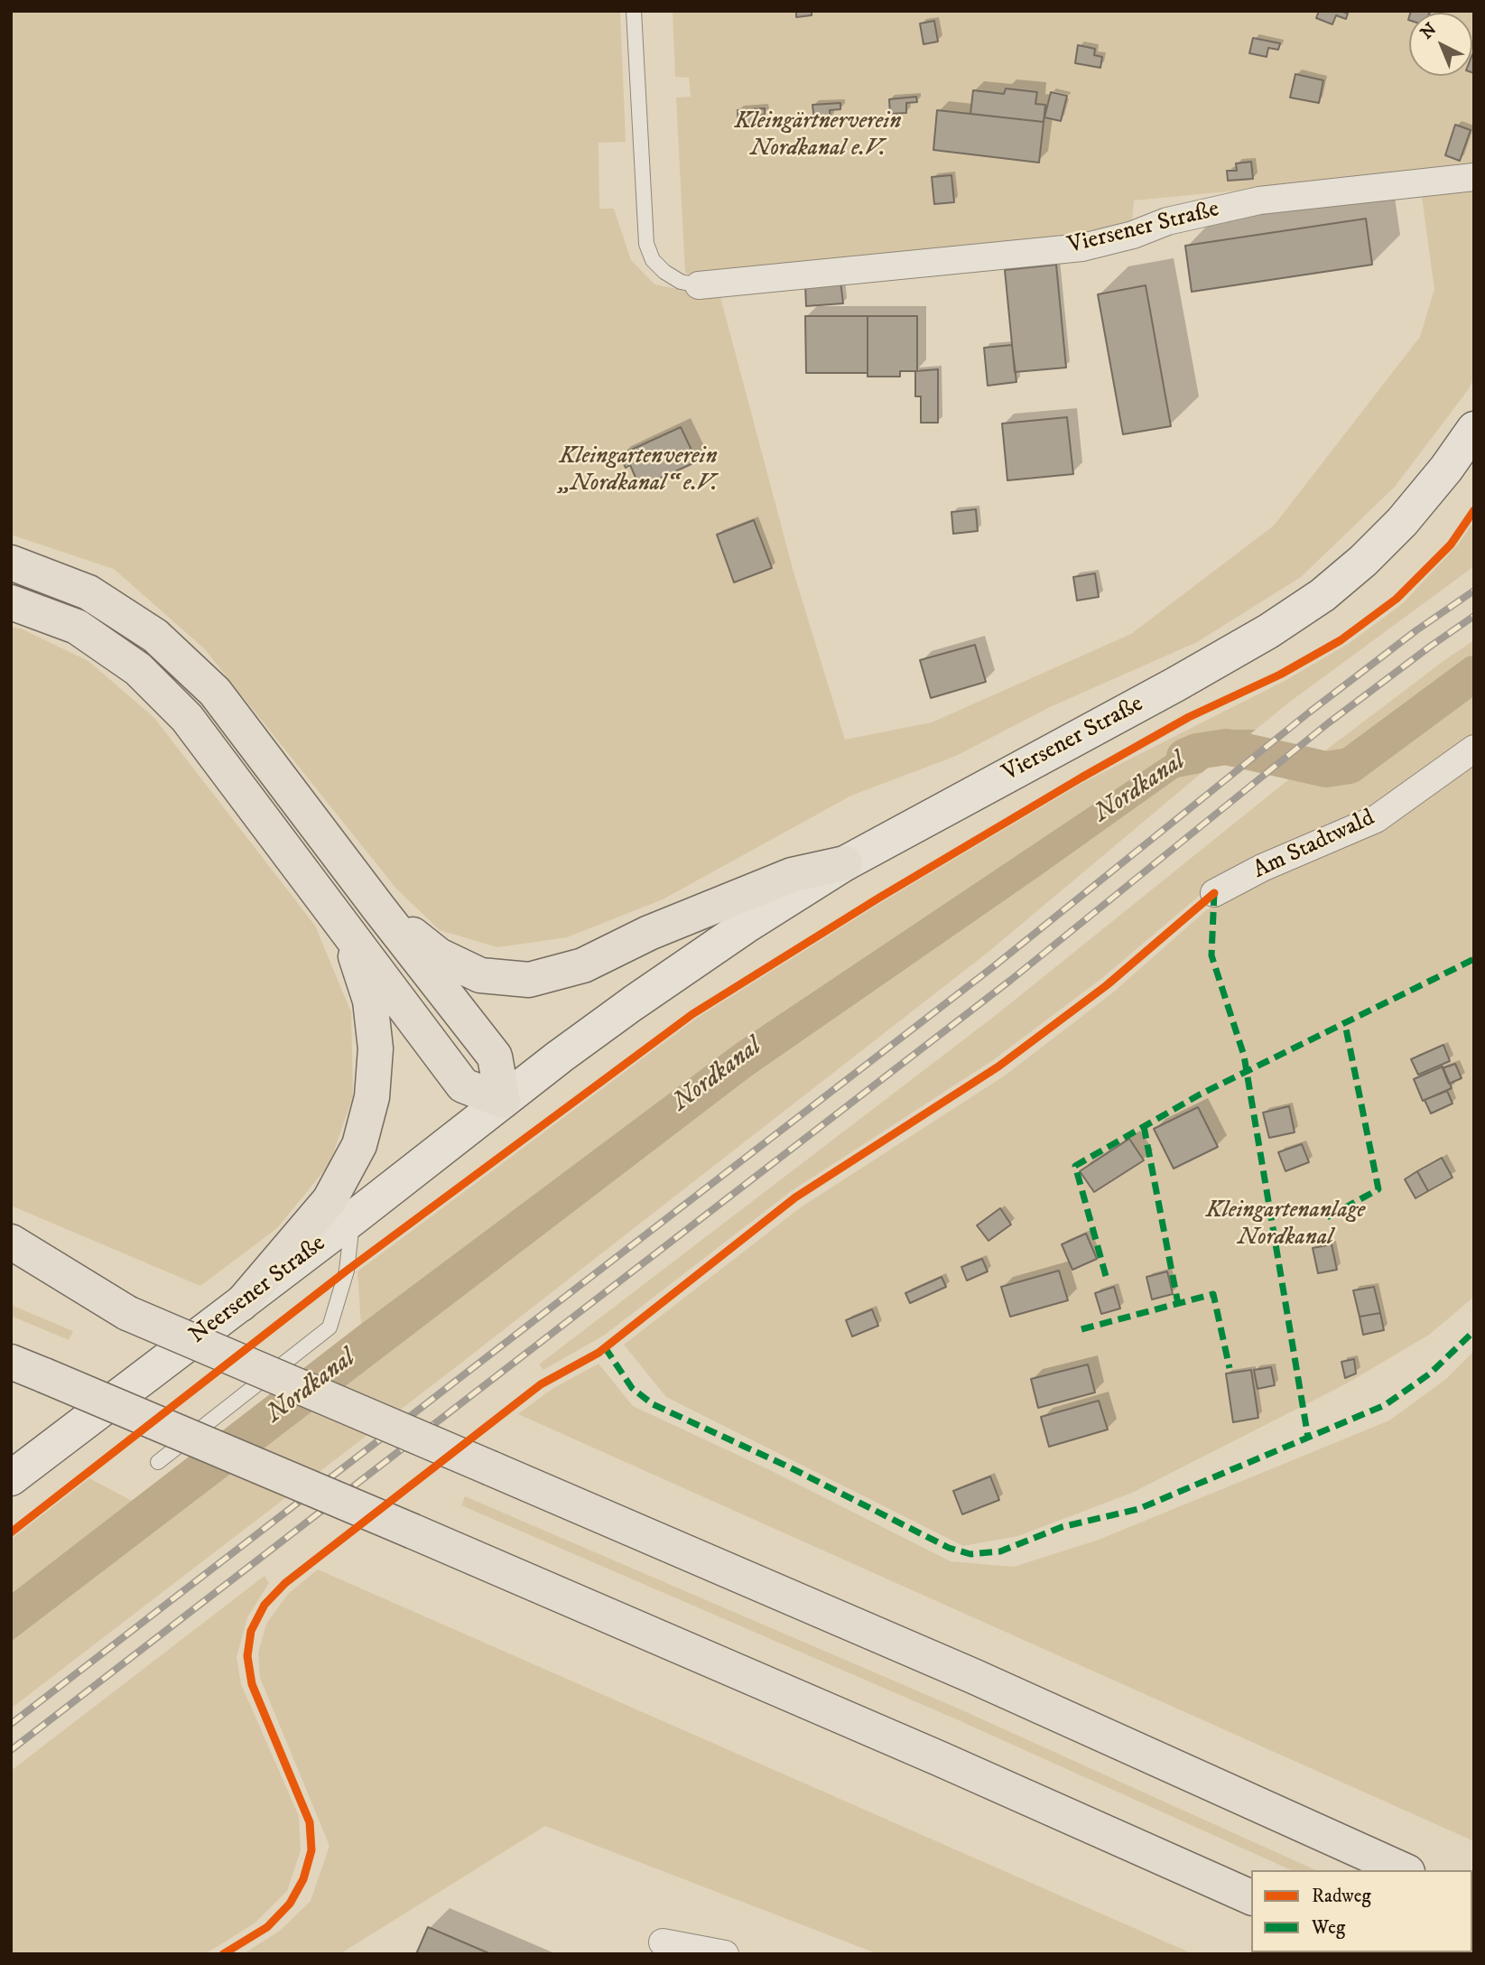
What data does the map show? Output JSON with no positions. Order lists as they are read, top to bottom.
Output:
{
  "streets": {
    "main road": ["Viersener Straße", "Neersener Straße"],
    "street": ["Am Stadtwald"]
  },
  "crossings": [
    ["Viersener Straße", "Neersener Straße"]
  ],
  "water": ["Nordkanal"],
  "parks": ["Kleingärtnerverein Nordkanal e.V.", "Kleingartenverein „Nordkanal“ e.V.", "Kleingartenanlage Nordkanal"],
  "legend": ["Radweg", "Weg"],
  "north": "top left"
}
